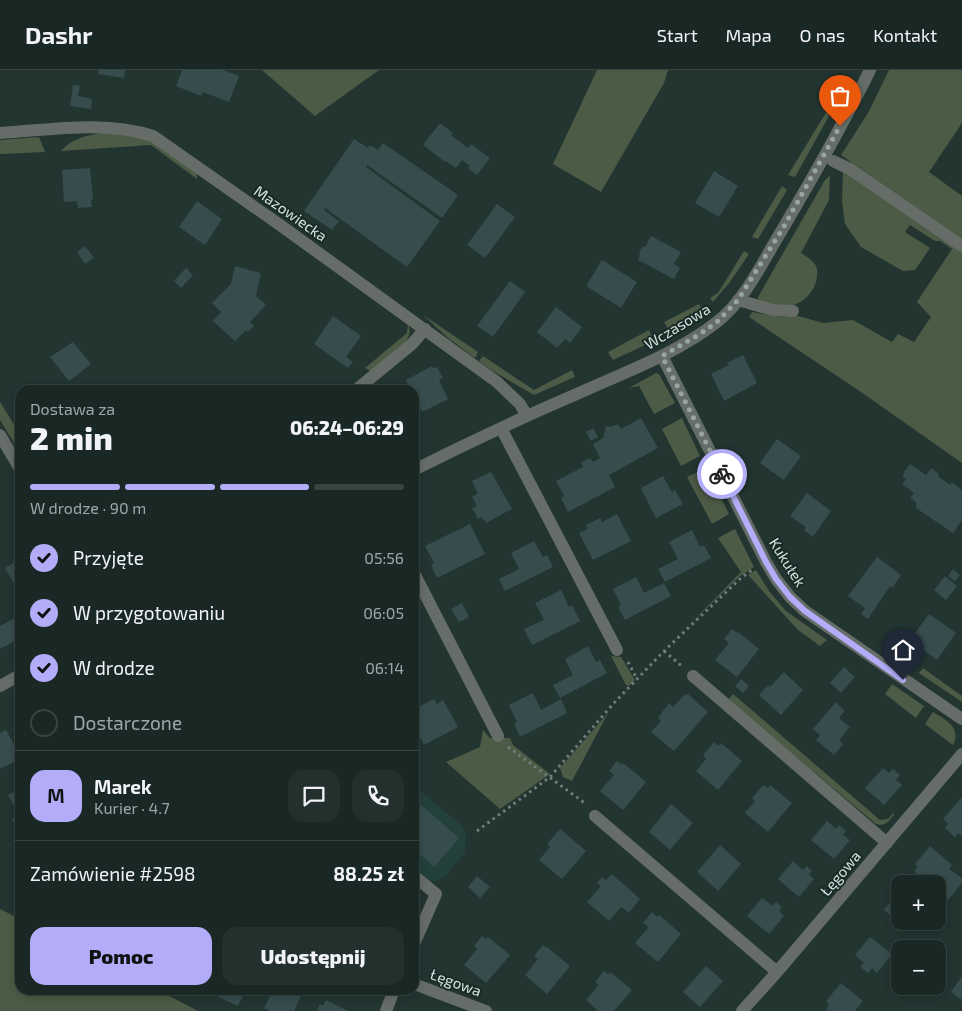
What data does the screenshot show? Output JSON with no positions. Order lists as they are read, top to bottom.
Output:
{
  "streets": {
    "street": [
      "Mazowiecka",
      "Wczasowa",
      "Kukułek",
      "Łęgowa"
    ]
  },
  "crossings": [
    ["Mazowiecka", "Wczasowa"],
    ["Wczasowa", "Kukułek"]
  ],
  "page": {
    "header": "Dashr",
    "nav": [
      "Start",
      "Mapa",
      "O nas",
      "Kontakt"
    ],
    "heading": ["2 min", "Dostawa za", "06:24–06:29"],
    "panel": [
      "Marek",
      "Kurier · 4.7",
      "Zamówienie #2598",
      "88.25 zł"
    ],
    "bar": "W drodze · 90 m",
    "list": [
      ["Przyjęte", "05:56"],
      ["W przygotowaniu", "06:05"],
      ["W drodze", "06:14"],
      "Dostarczone"
    ],
    "round": "M",
    "map_buttons": ["+", "−"],
    "buttons": ["Pomoc", "Udostępnij"]
  }
}
